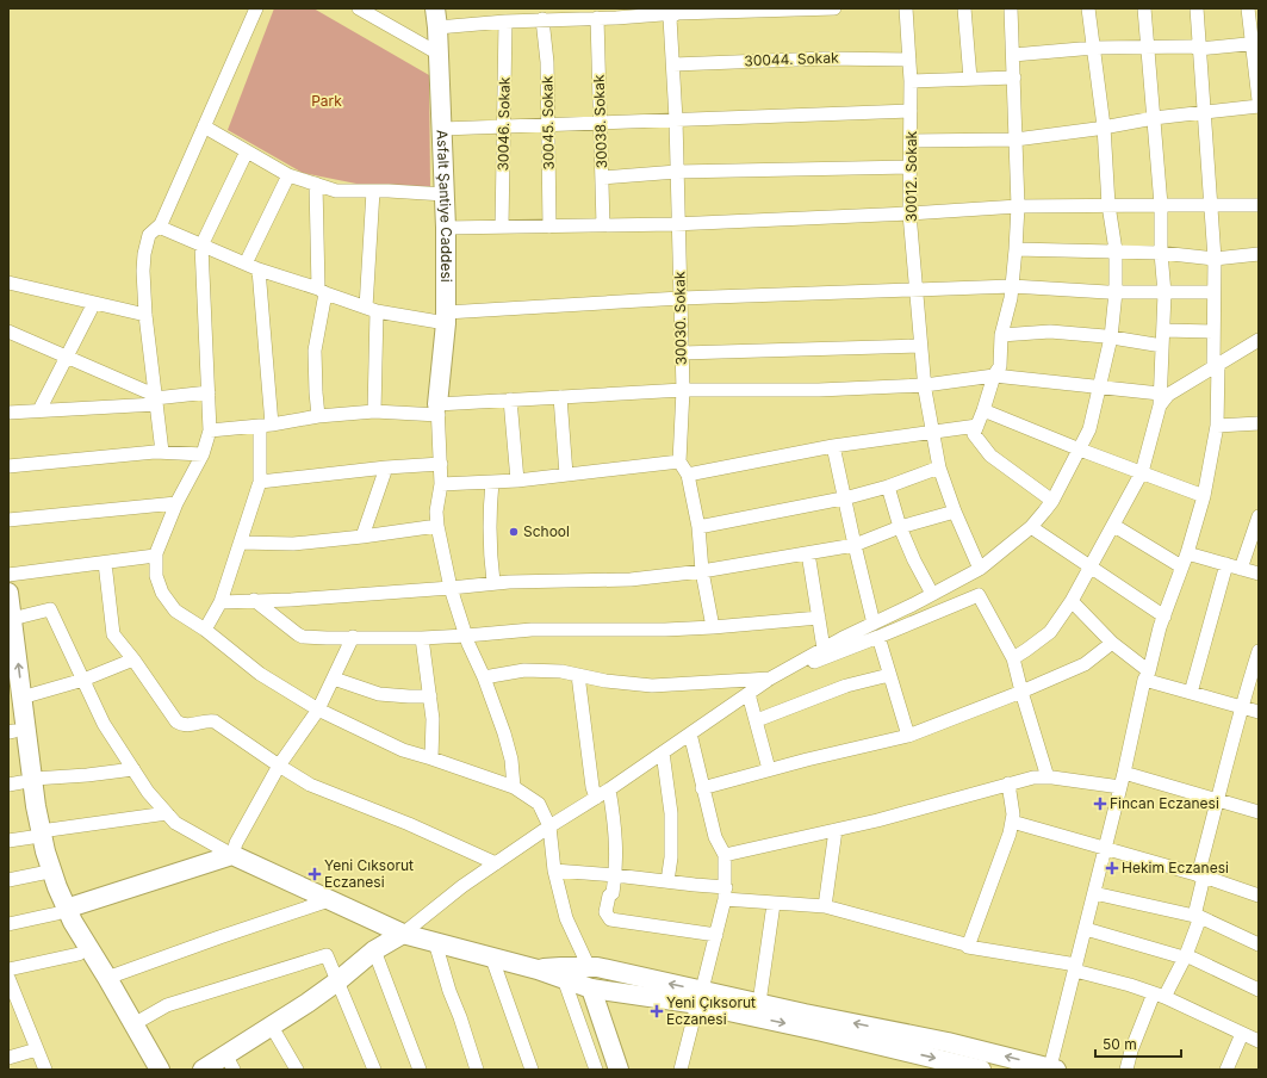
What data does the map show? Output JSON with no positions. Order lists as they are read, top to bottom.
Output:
{
  "streets": {
    "street": [
      "30044. Sokak",
      "30038. Sokak",
      "30045. Sokak",
      "30046. Sokak",
      "30012. Sokak",
      "Asfalt Şantiye Caddesi",
      "30030. Sokak"
    ]
  },
  "crossings": [
    ["30044. Sokak", "30012. Sokak"],
    ["30044. Sokak", "30030. Sokak"]
  ],
  "parks": ["Park"],
  "places": {
    "other": ["School"],
    "health": [
      "Fincan Eczanesi",
      "Hekim Eczanesi",
      "Yeni Cıksorut Eczanesi",
      "Yeni Çıksorut Eczanesi"
    ]
  },
  "scale_bar": "50 m"
}
